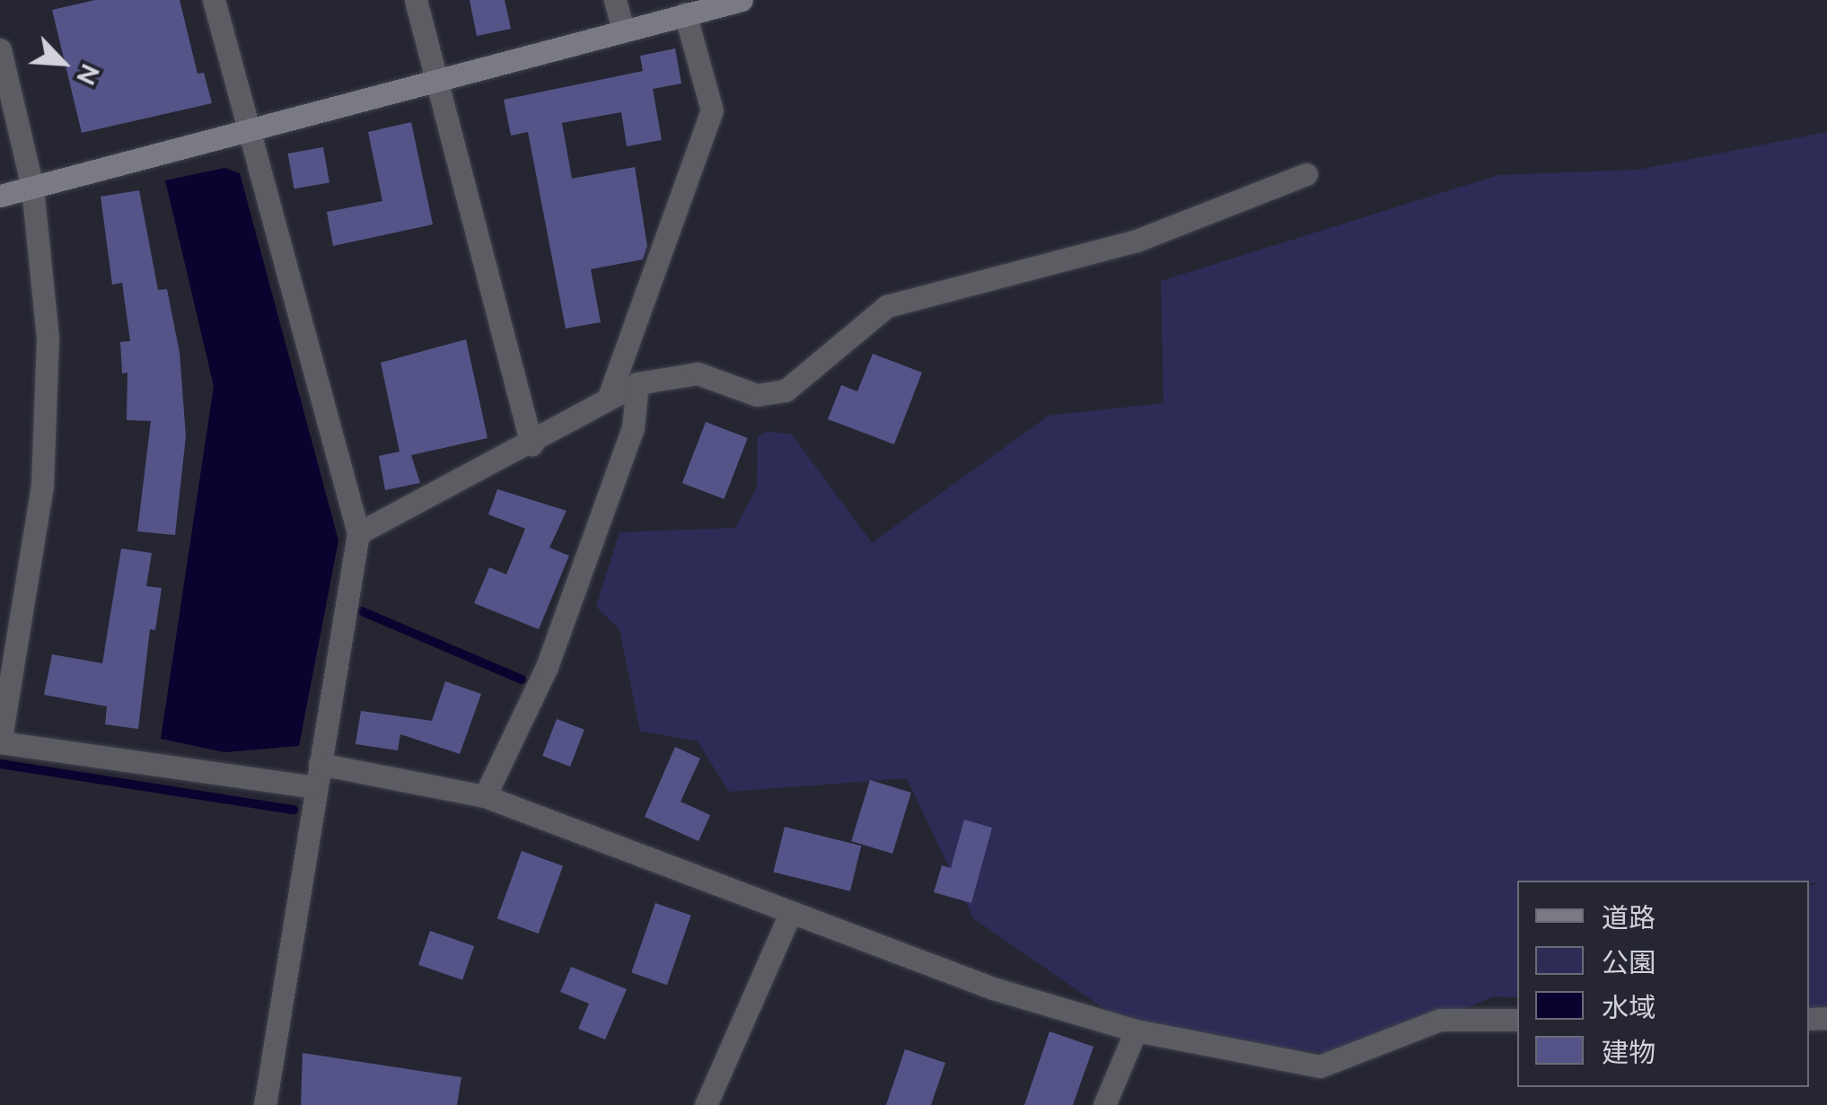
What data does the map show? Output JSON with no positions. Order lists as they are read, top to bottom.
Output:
{
  "legend": [
    "道路",
    "公園",
    "水域",
    "建物"
  ],
  "north": "bottom right"
}
